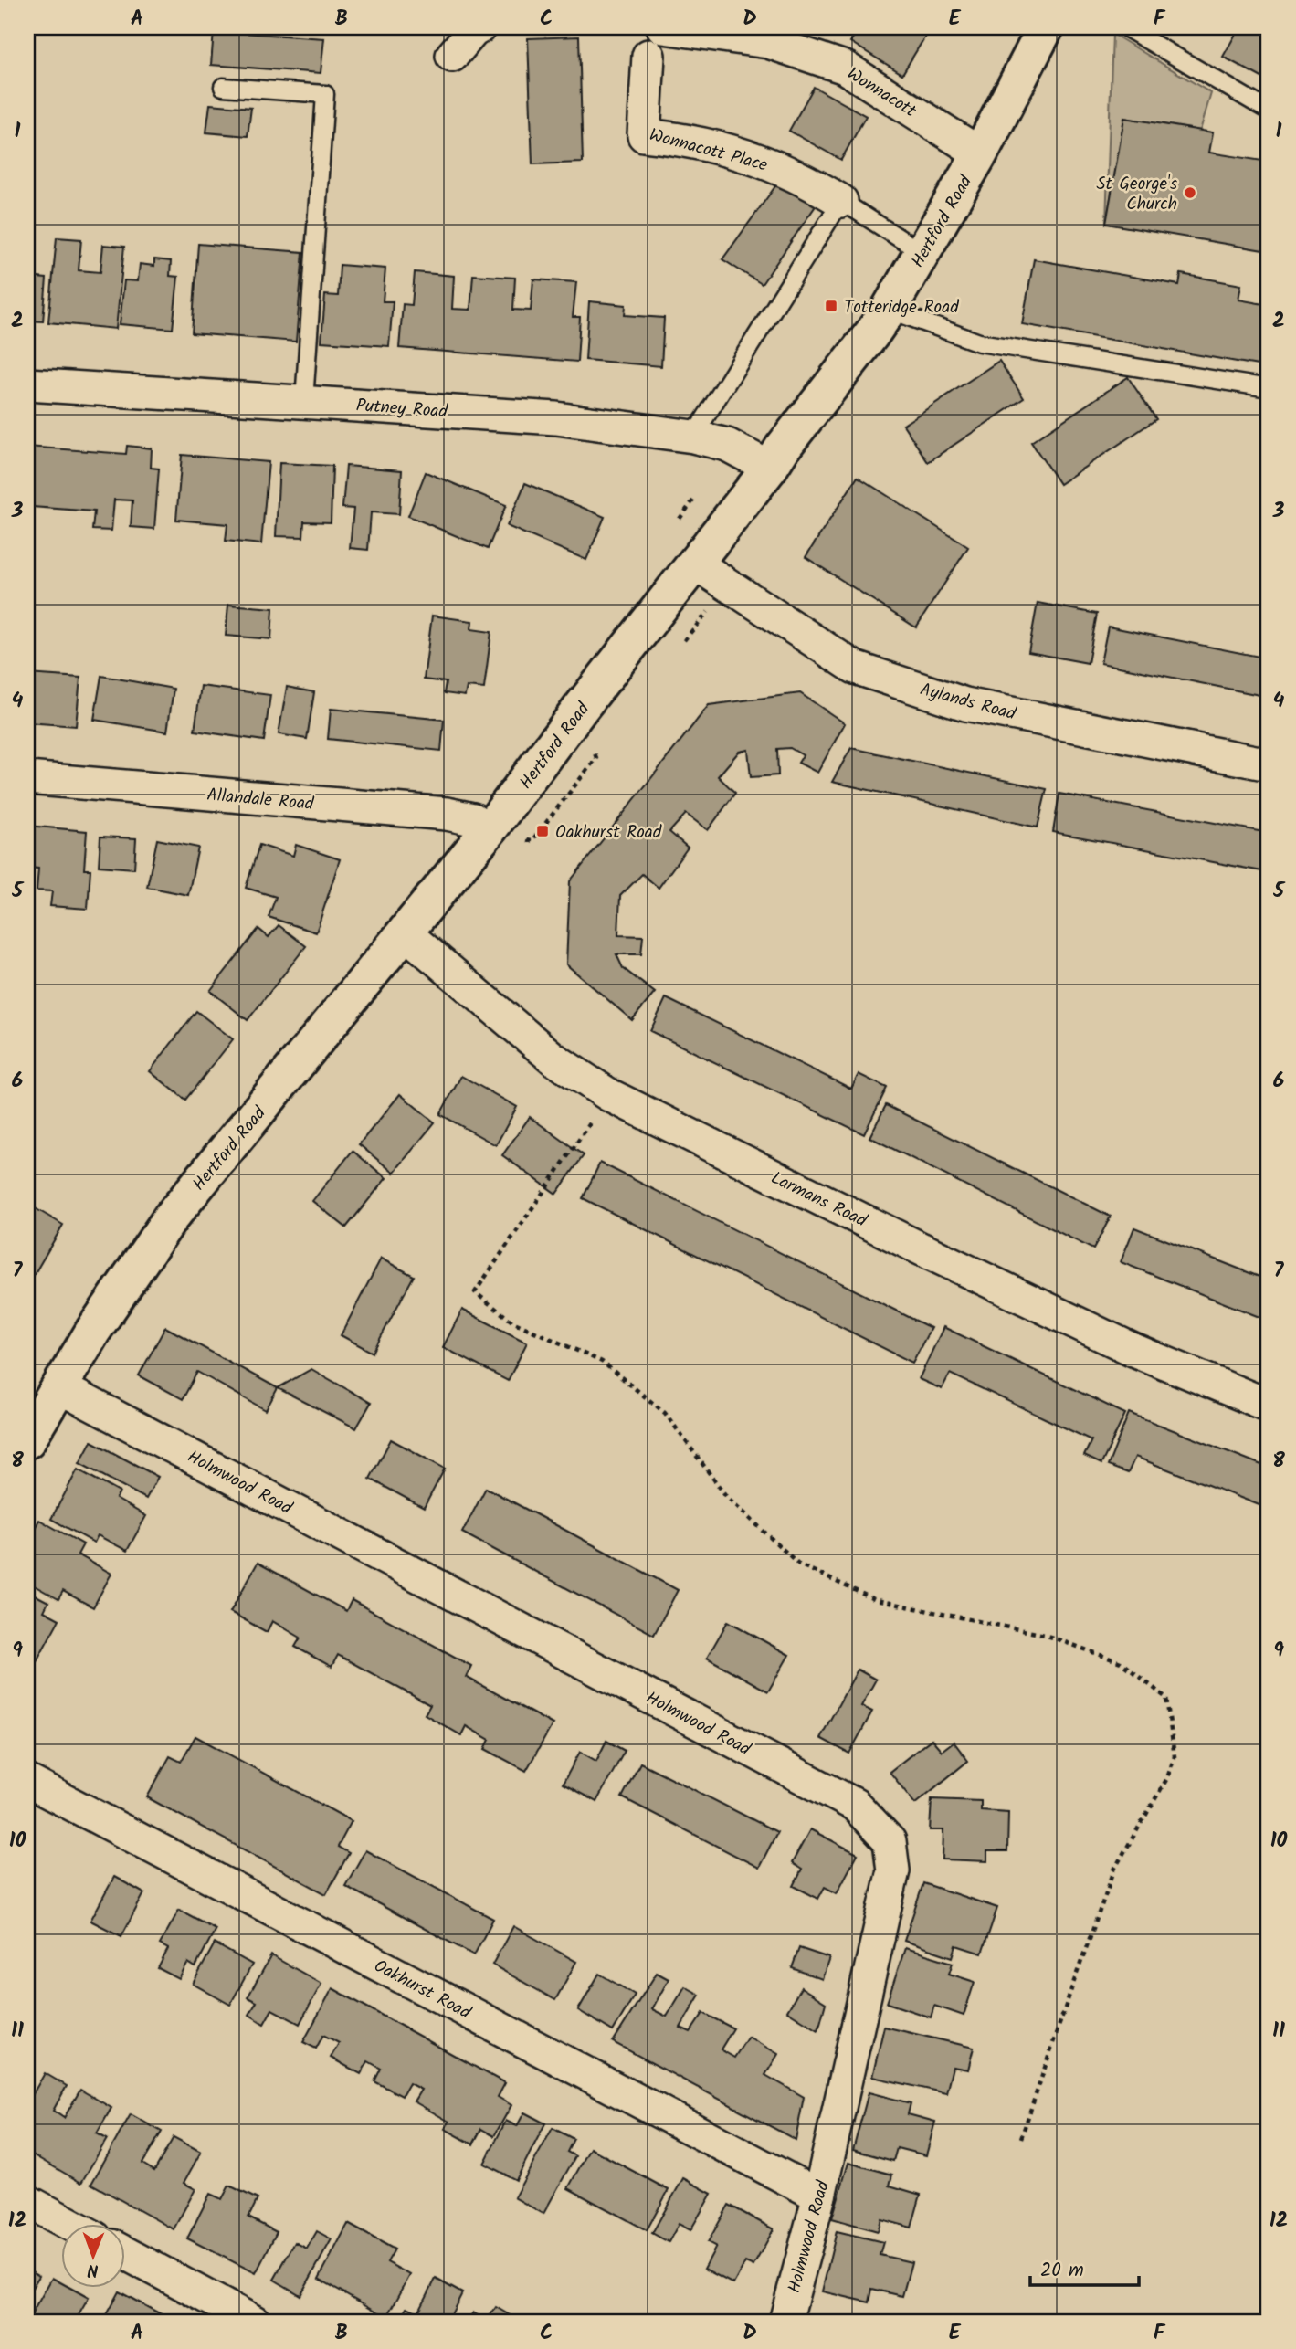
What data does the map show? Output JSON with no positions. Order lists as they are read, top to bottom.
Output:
{
  "streets": {
    "main road": ["Hertford Road"],
    "street": [
      "Wonnacott",
      "Wonnacott Place",
      "Putney Road",
      "Aylands Road",
      "Allandale Road",
      "Larmans Road",
      "Holmwood Road",
      "Oakhurst Road"
    ]
  },
  "crossings": [
    ["Wonnacott", "Hertford Road"],
    ["Hertford Road", "Putney Road"],
    ["Hertford Road", "Aylands Road"],
    ["Hertford Road", "Allandale Road"],
    ["Hertford Road", "Larmans Road"],
    ["Hertford Road", "Holmwood Road"],
    ["Holmwood Road", "Oakhurst Road"]
  ],
  "places": {
    "other": ["St George's Church"],
    "transit": ["Totteridge Road", "Oakhurst Road"]
  },
  "scale_bar": "20 m",
  "north": "bottom",
  "grid": {
    "columns": [
      "A",
      "B",
      "C",
      "D",
      "E",
      "F"
    ],
    "rows": [
      "1",
      "2",
      "3",
      "4",
      "5",
      "6",
      "7",
      "8",
      "9",
      "10",
      "11",
      "12"
    ]
  }
}
